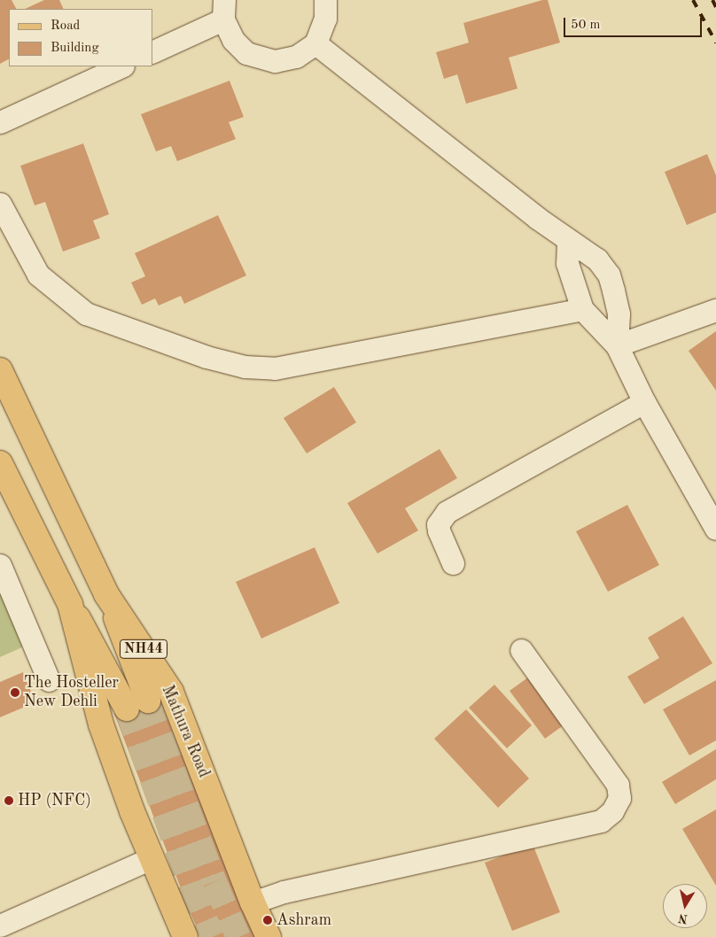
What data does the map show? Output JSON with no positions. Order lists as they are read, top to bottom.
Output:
{
  "streets": {
    "main road": ["NH44", "Mathura Road"]
  },
  "places": ["The Hosteller New Dehli", "HP (NFC)", "Ashram"],
  "legend": ["Road", "Building"],
  "scale_bar": "50 m",
  "north": "bottom"
}
